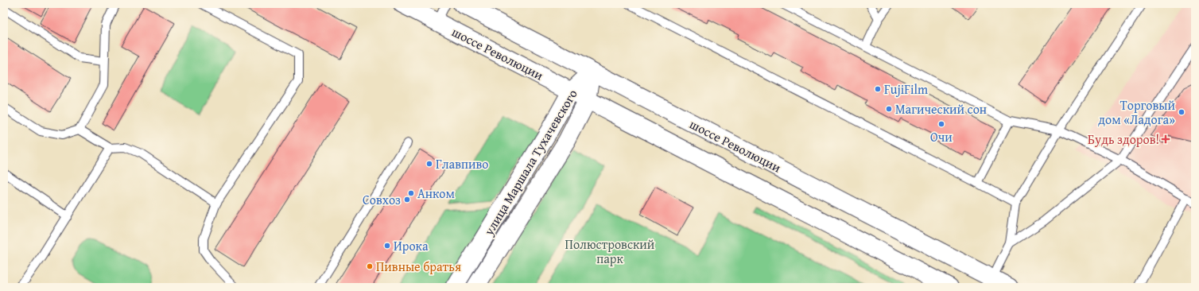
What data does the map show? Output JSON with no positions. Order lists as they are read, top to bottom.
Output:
{
  "streets": {
    "main road": ["шоссе Революции", "улица Маршала Тухачевского"]
  },
  "crossings": [
    ["шоссе Революции", "улица Маршала Тухачевского"]
  ],
  "parks": ["Полюстровский парк"],
  "places": {
    "other": [
      "FujiFilm",
      "Магический сон",
      "Торговый дом «Ладога»",
      "Очи",
      "Главпиво",
      "Анком",
      "Совхоз",
      "Ирока",
      "Пивные братья"
    ],
    "health": ["Будь здоров!"]
  }
}
